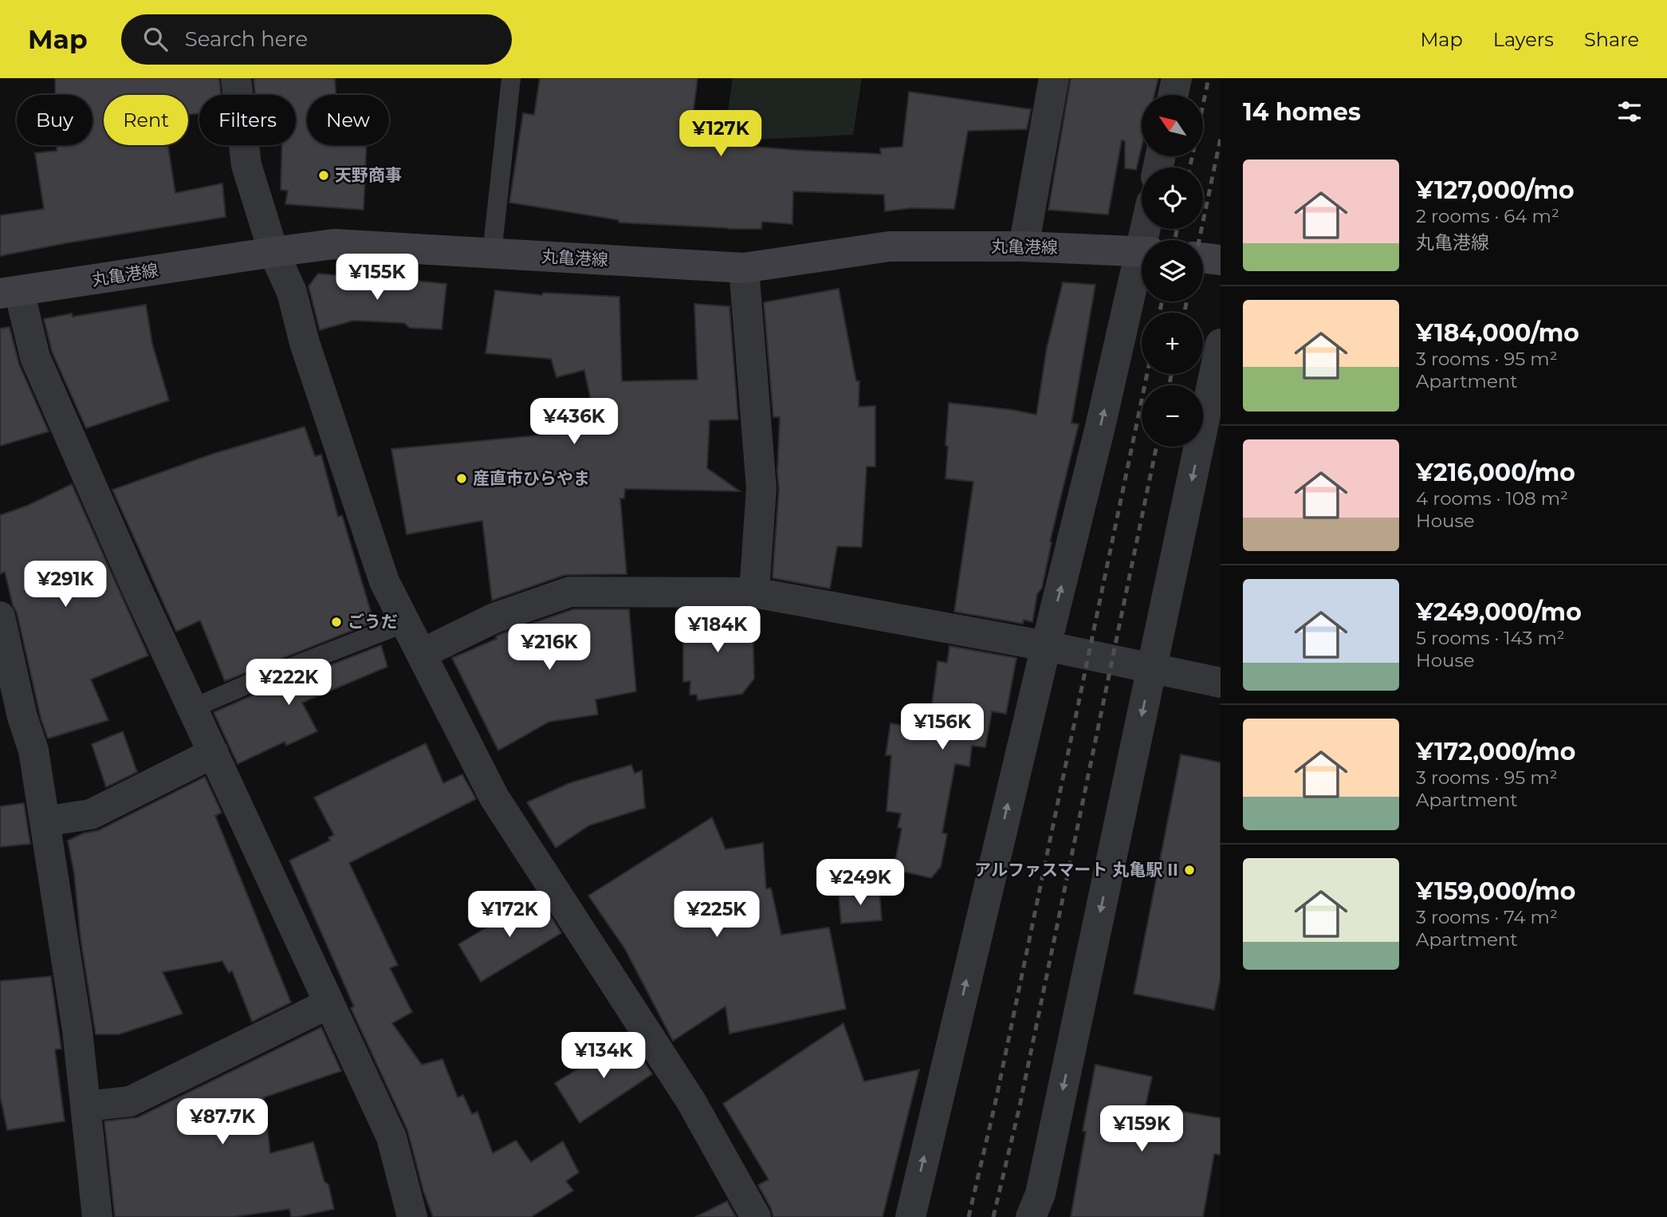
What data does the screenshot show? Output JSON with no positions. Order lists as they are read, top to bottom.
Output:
{
  "streets": {
    "main road": ["丸亀港線"]
  },
  "places": [
    "天野商事",
    "産直市ひらやま",
    "ごうだ",
    "アルファスマート 丸亀駅 II"
  ],
  "north": "top left",
  "page": {
    "header": "Map",
    "search": "Search here",
    "nav": ["Map", "Layers", "Share"],
    "heading": "14 homes",
    "map_buttons": ["+", "−"],
    "chip": [
      "Buy",
      "Rent",
      "Filters",
      "New"
    ],
    "price": [
      "¥127K",
      "¥155K",
      "¥436K",
      "¥291K",
      "¥184K",
      "¥216K",
      "¥222K",
      "¥156K",
      "¥249K",
      "¥172K",
      "¥225K",
      "¥134K",
      "¥87.7K",
      "¥159K"
    ],
    "list": [
      {
        "name": "¥127,000/mo",
        "note": "2 rooms · 64 m² · 丸亀港線"
      },
      {
        "name": "¥184,000/mo",
        "note": "3 rooms · 95 m² · Apartment"
      },
      {
        "name": "¥216,000/mo",
        "note": "4 rooms · 108 m² · House"
      },
      {
        "name": "¥249,000/mo",
        "note": "5 rooms · 143 m² · House"
      },
      {
        "name": "¥172,000/mo",
        "note": "3 rooms · 95 m² · Apartment"
      },
      {
        "name": "¥159,000/mo",
        "note": "3 rooms · 74 m² · Apartment"
      }
    ]
  }
}
